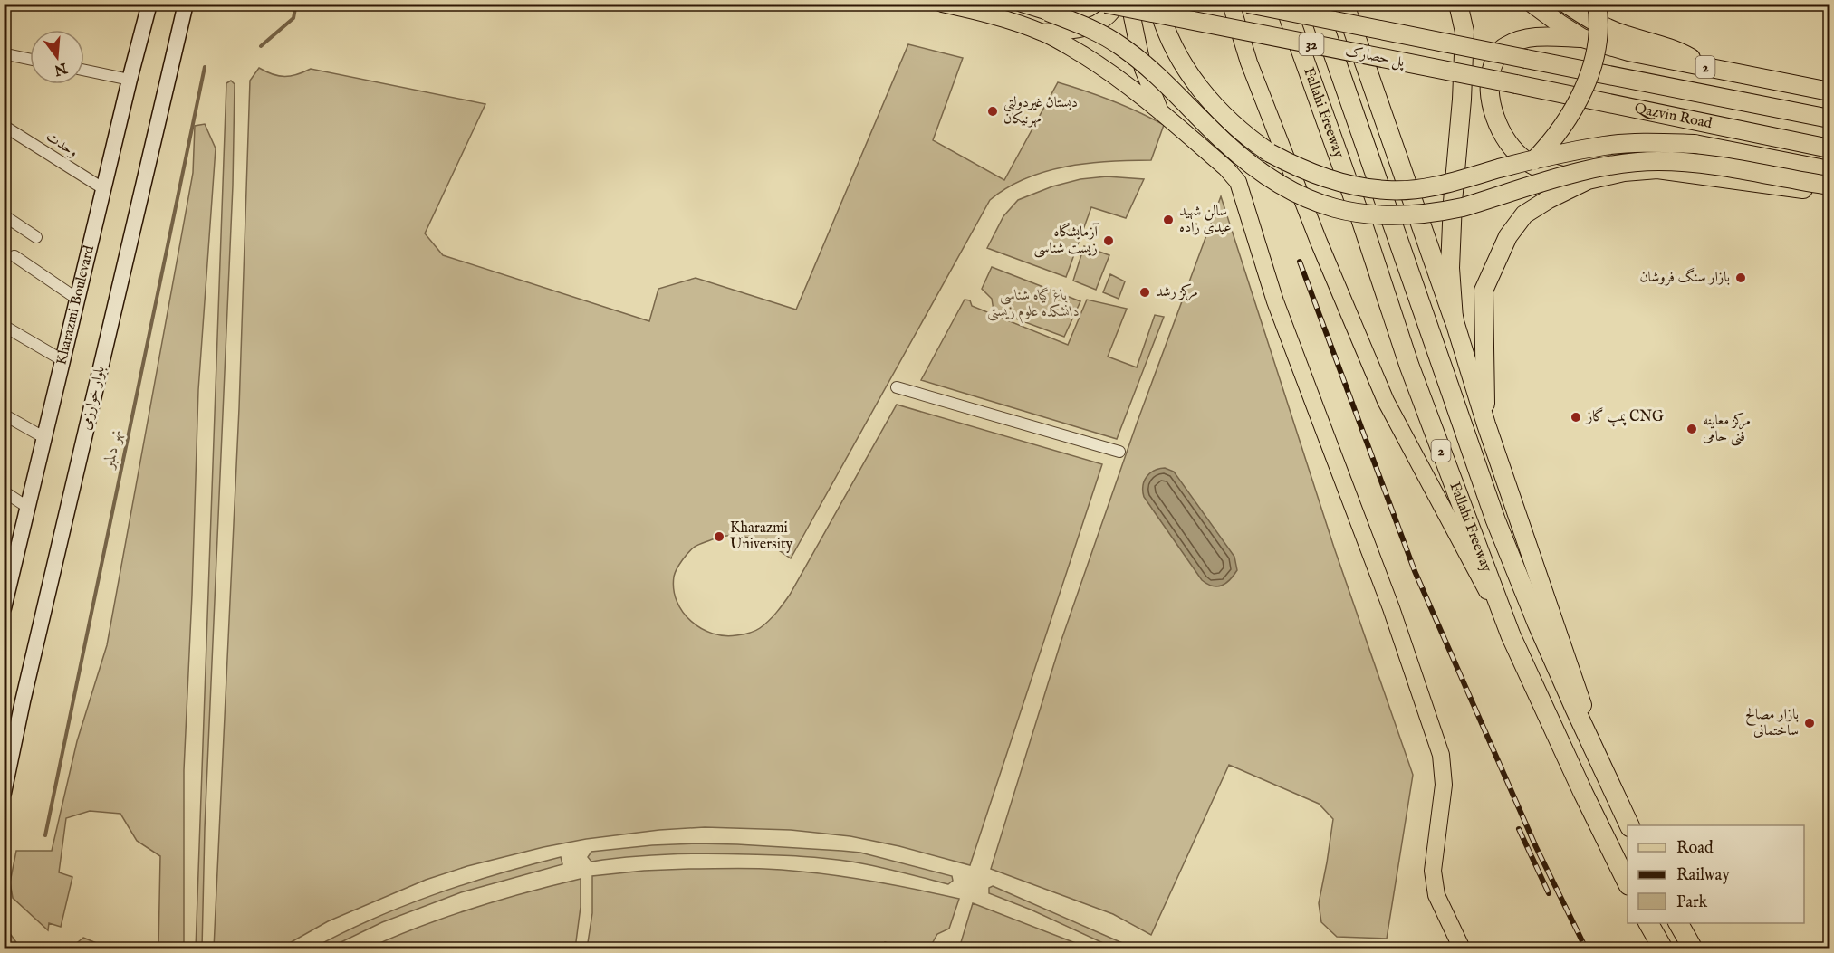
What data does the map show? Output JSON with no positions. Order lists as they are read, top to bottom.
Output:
{
  "streets": {
    "highway": [
      "32",
      "پل حصارک",
      "2",
      "Fallahi Freeway",
      "Qazvin Road"
    ],
    "main road": ["Kharazmi Boulevard", "بلوار خوارزمی"],
    "street": ["وحدت"]
  },
  "crossings": [
    ["پل حصارک", "Qazvin Road"],
    ["وحدت", "Kharazmi Boulevard"]
  ],
  "water": ["نهر دلمبر"],
  "parks": ["باغ گیاه شناسی دانشکده علوم زیستی"],
  "places": [
    "دبستان غیردولتی مهرنیکان",
    "سالن شهید عیدی زاده",
    "آزمایشگاه زیست شناسی",
    "بازار سنگ فروشان",
    "مرکز رشد",
    "پمپ گاز CNG",
    "مرکز معاینه فنی حامی",
    "Kharazmi University",
    "بازار مصالح ساختمانی"
  ],
  "legend": ["Road", "Railway", "Park"],
  "north": "bottom"
}
